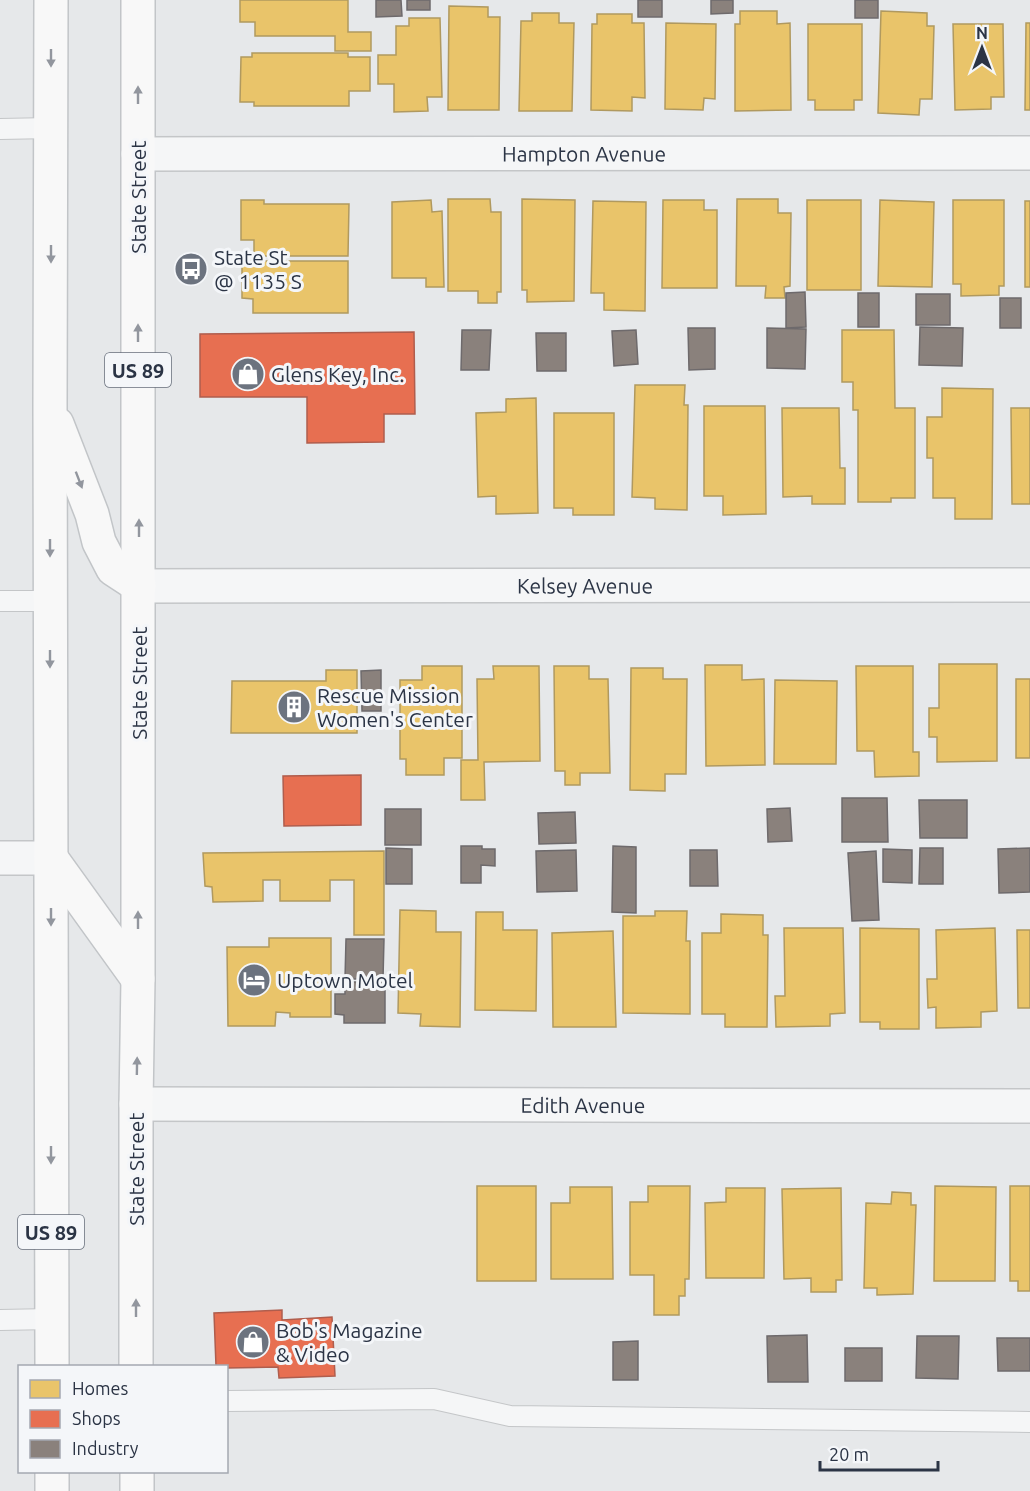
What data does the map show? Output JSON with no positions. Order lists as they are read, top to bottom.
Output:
{
  "streets": {
    "main road": ["State Street", "US 89"],
    "street": ["Hampton Avenue", "Kelsey Avenue", "Edith Avenue"]
  },
  "crossings": [
    ["Hampton Avenue", "State Street"],
    ["State Street", "Kelsey Avenue"],
    ["State Street", "Edith Avenue"]
  ],
  "places": {
    "bus stop": ["State St @ 1135 S"],
    "shop": ["Glens Key, Inc.", "Bob's Magazine & Video"],
    "building": ["Rescue Mission Women's Center"],
    "hotel": ["Uptown Motel"]
  },
  "legend": ["Homes", "Shops", "Industry"],
  "scale_bar": "20 m",
  "north": "top"
}
